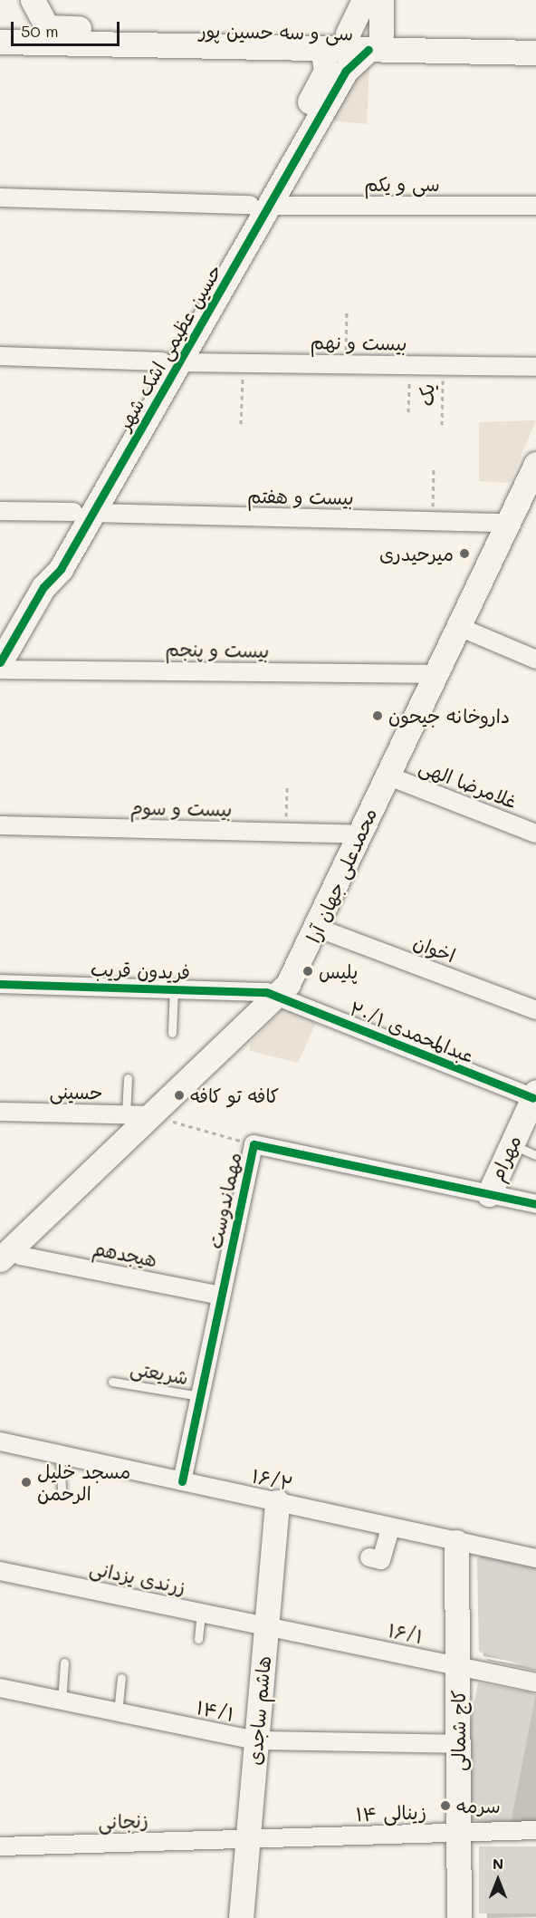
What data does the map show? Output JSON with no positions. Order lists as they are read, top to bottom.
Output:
{
  "streets": {
    "street": [
      "سی و سه حسین پور",
      "سی و یکم",
      "بیست و نهم",
      "حسین عظیمی اشک شهر",
      "بیست و هفتم",
      "بیست و پنجم",
      "غلامرضا الهی",
      "بیست و سوم",
      "محمدعلی جهان آرا",
      "اخوان",
      "فریدون قریب",
      "عبدالمحمدی ۲۰/۱",
      "حسینی",
      "مهرام",
      "مهماندوست",
      "هیجدهم",
      "۱۶/۲",
      "زرندی یزدانی",
      "۱۶/۱",
      "۱۴/۱",
      "هاشم ساجدی",
      "کاج شمالی",
      "زینالی ۱۴",
      "زنجانی"
    ],
    "lane": ["شریعتی"],
    "path": ["یک"]
  },
  "crossings": [
    ["سی و سه حسین پور", "حسین عظیمی اشک شهر"],
    ["سی و یکم", "حسین عظیمی اشک شهر"],
    ["بیست و نهم", "حسین عظیمی اشک شهر"],
    ["بیست و نهم", "یک"],
    ["حسین عظیمی اشک شهر", "بیست و هفتم"],
    ["بیست و هفتم", "محمدعلی جهان آرا"],
    ["بیست و پنجم", "محمدعلی جهان آرا"],
    ["غلامرضا الهی", "محمدعلی جهان آرا"],
    ["بیست و سوم", "محمدعلی جهان آرا"],
    ["محمدعلی جهان آرا", "اخوان"],
    ["محمدعلی جهان آرا", "فریدون قریب"],
    ["محمدعلی جهان آرا", "عبدالمحمدی ۲۰/۱"],
    ["محمدعلی جهان آرا", "حسینی"],
    ["محمدعلی جهان آرا", "هیجدهم"],
    ["فریدون قریب", "عبدالمحمدی ۲۰/۱"],
    ["عبدالمحمدی ۲۰/۱", "مهرام"],
    ["مهرام", "مهماندوست"],
    ["مهماندوست", "هیجدهم"],
    ["مهماندوست", "شریعتی"],
    ["مهماندوست", "۱۶/۲"],
    ["۱۶/۲", "هاشم ساجدی"],
    ["۱۶/۲", "کاج شمالی"],
    ["زرندی یزدانی", "۱۶/۱"],
    ["زرندی یزدانی", "هاشم ساجدی"],
    ["۱۶/۱", "هاشم ساجدی"],
    ["۱۶/۱", "کاج شمالی"],
    ["۱۴/۱", "هاشم ساجدی"],
    ["۱۴/۱", "کاج شمالی"],
    ["هاشم ساجدی", "زینالی ۱۴"],
    ["هاشم ساجدی", "زنجانی"],
    ["کاج شمالی", "زینالی ۱۴"],
    ["زینالی ۱۴", "زنجانی"]
  ],
  "places": [
    "میرحیدری",
    "داروخانه جیحون",
    "پلیس",
    "کافه تو کافه",
    "مسجد خلیل الرحمن",
    "سرمه"
  ],
  "scale_bar": "50 m",
  "north": "top"
}
